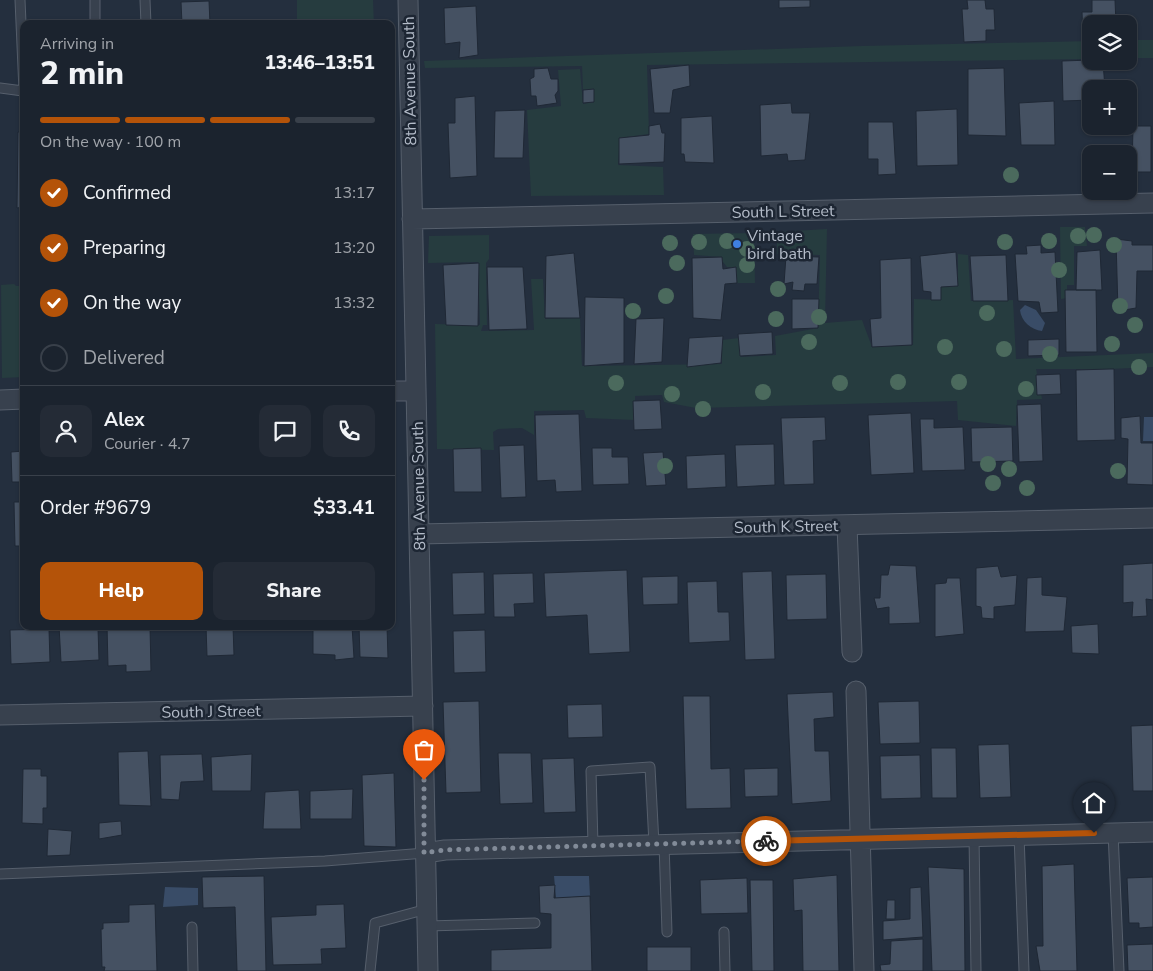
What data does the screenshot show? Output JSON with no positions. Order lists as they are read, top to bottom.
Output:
{
  "streets": {
    "street": [
      "8th Avenue South",
      "South L Street",
      "South K Street",
      "South J Street"
    ]
  },
  "crossings": [
    ["8th Avenue South", "South L Street"],
    ["8th Avenue South", "South K Street"],
    ["8th Avenue South", "South J Street"]
  ],
  "places": ["Vintage bird bath"],
  "page": {
    "map_buttons": ["+", "−"],
    "heading": ["2 min", "Arriving in", "13:46–13:51"],
    "panel": [
      "Alex",
      "Courier · 4.7",
      "Order #9679",
      "$33.41"
    ],
    "bar": "On the way · 100 m",
    "list": [
      ["Confirmed", "13:17"],
      ["Preparing", "13:20"],
      ["On the way", "13:32"],
      "Delivered"
    ],
    "buttons": ["Help", "Share"]
  }
}
